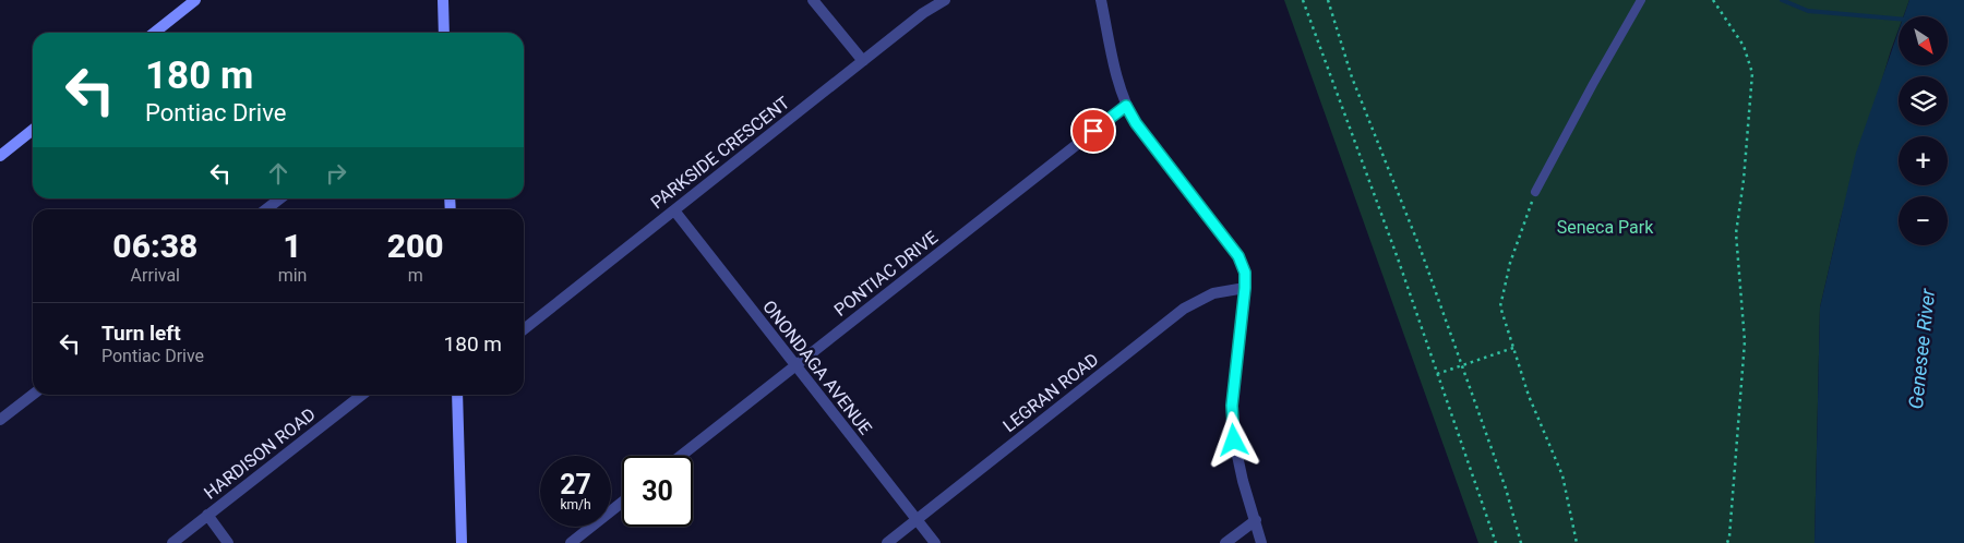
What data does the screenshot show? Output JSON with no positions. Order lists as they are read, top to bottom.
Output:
{
  "streets": {
    "street": [
      "PARKSIDE CRESCENT",
      "PONTIAC DRIVE",
      "ONONDAGA AVENUE",
      "LEGRAN ROAD",
      "HARDISON ROAD"
    ]
  },
  "crossings": [
    ["PARKSIDE CRESCENT", "ONONDAGA AVENUE"],
    ["PONTIAC DRIVE", "ONONDAGA AVENUE"],
    ["ONONDAGA AVENUE", "LEGRAN ROAD"]
  ],
  "water": ["Genesee River"],
  "parks": ["Seneca Park"],
  "north": "bottom right",
  "page": {
    "map_buttons": ["+", "−"],
    "turn": ["180 m", "Pontiac Drive"],
    "eta": [
      "06:38",
      "Arrival",
      "1",
      "min",
      "200",
      "m"
    ],
    "list": [
      {
        "name": "Turn left",
        "note": "Pontiac Drive",
        "value": "180 m"
      }
    ],
    "speed": "27 km/h",
    "limit": "30"
  }
}
